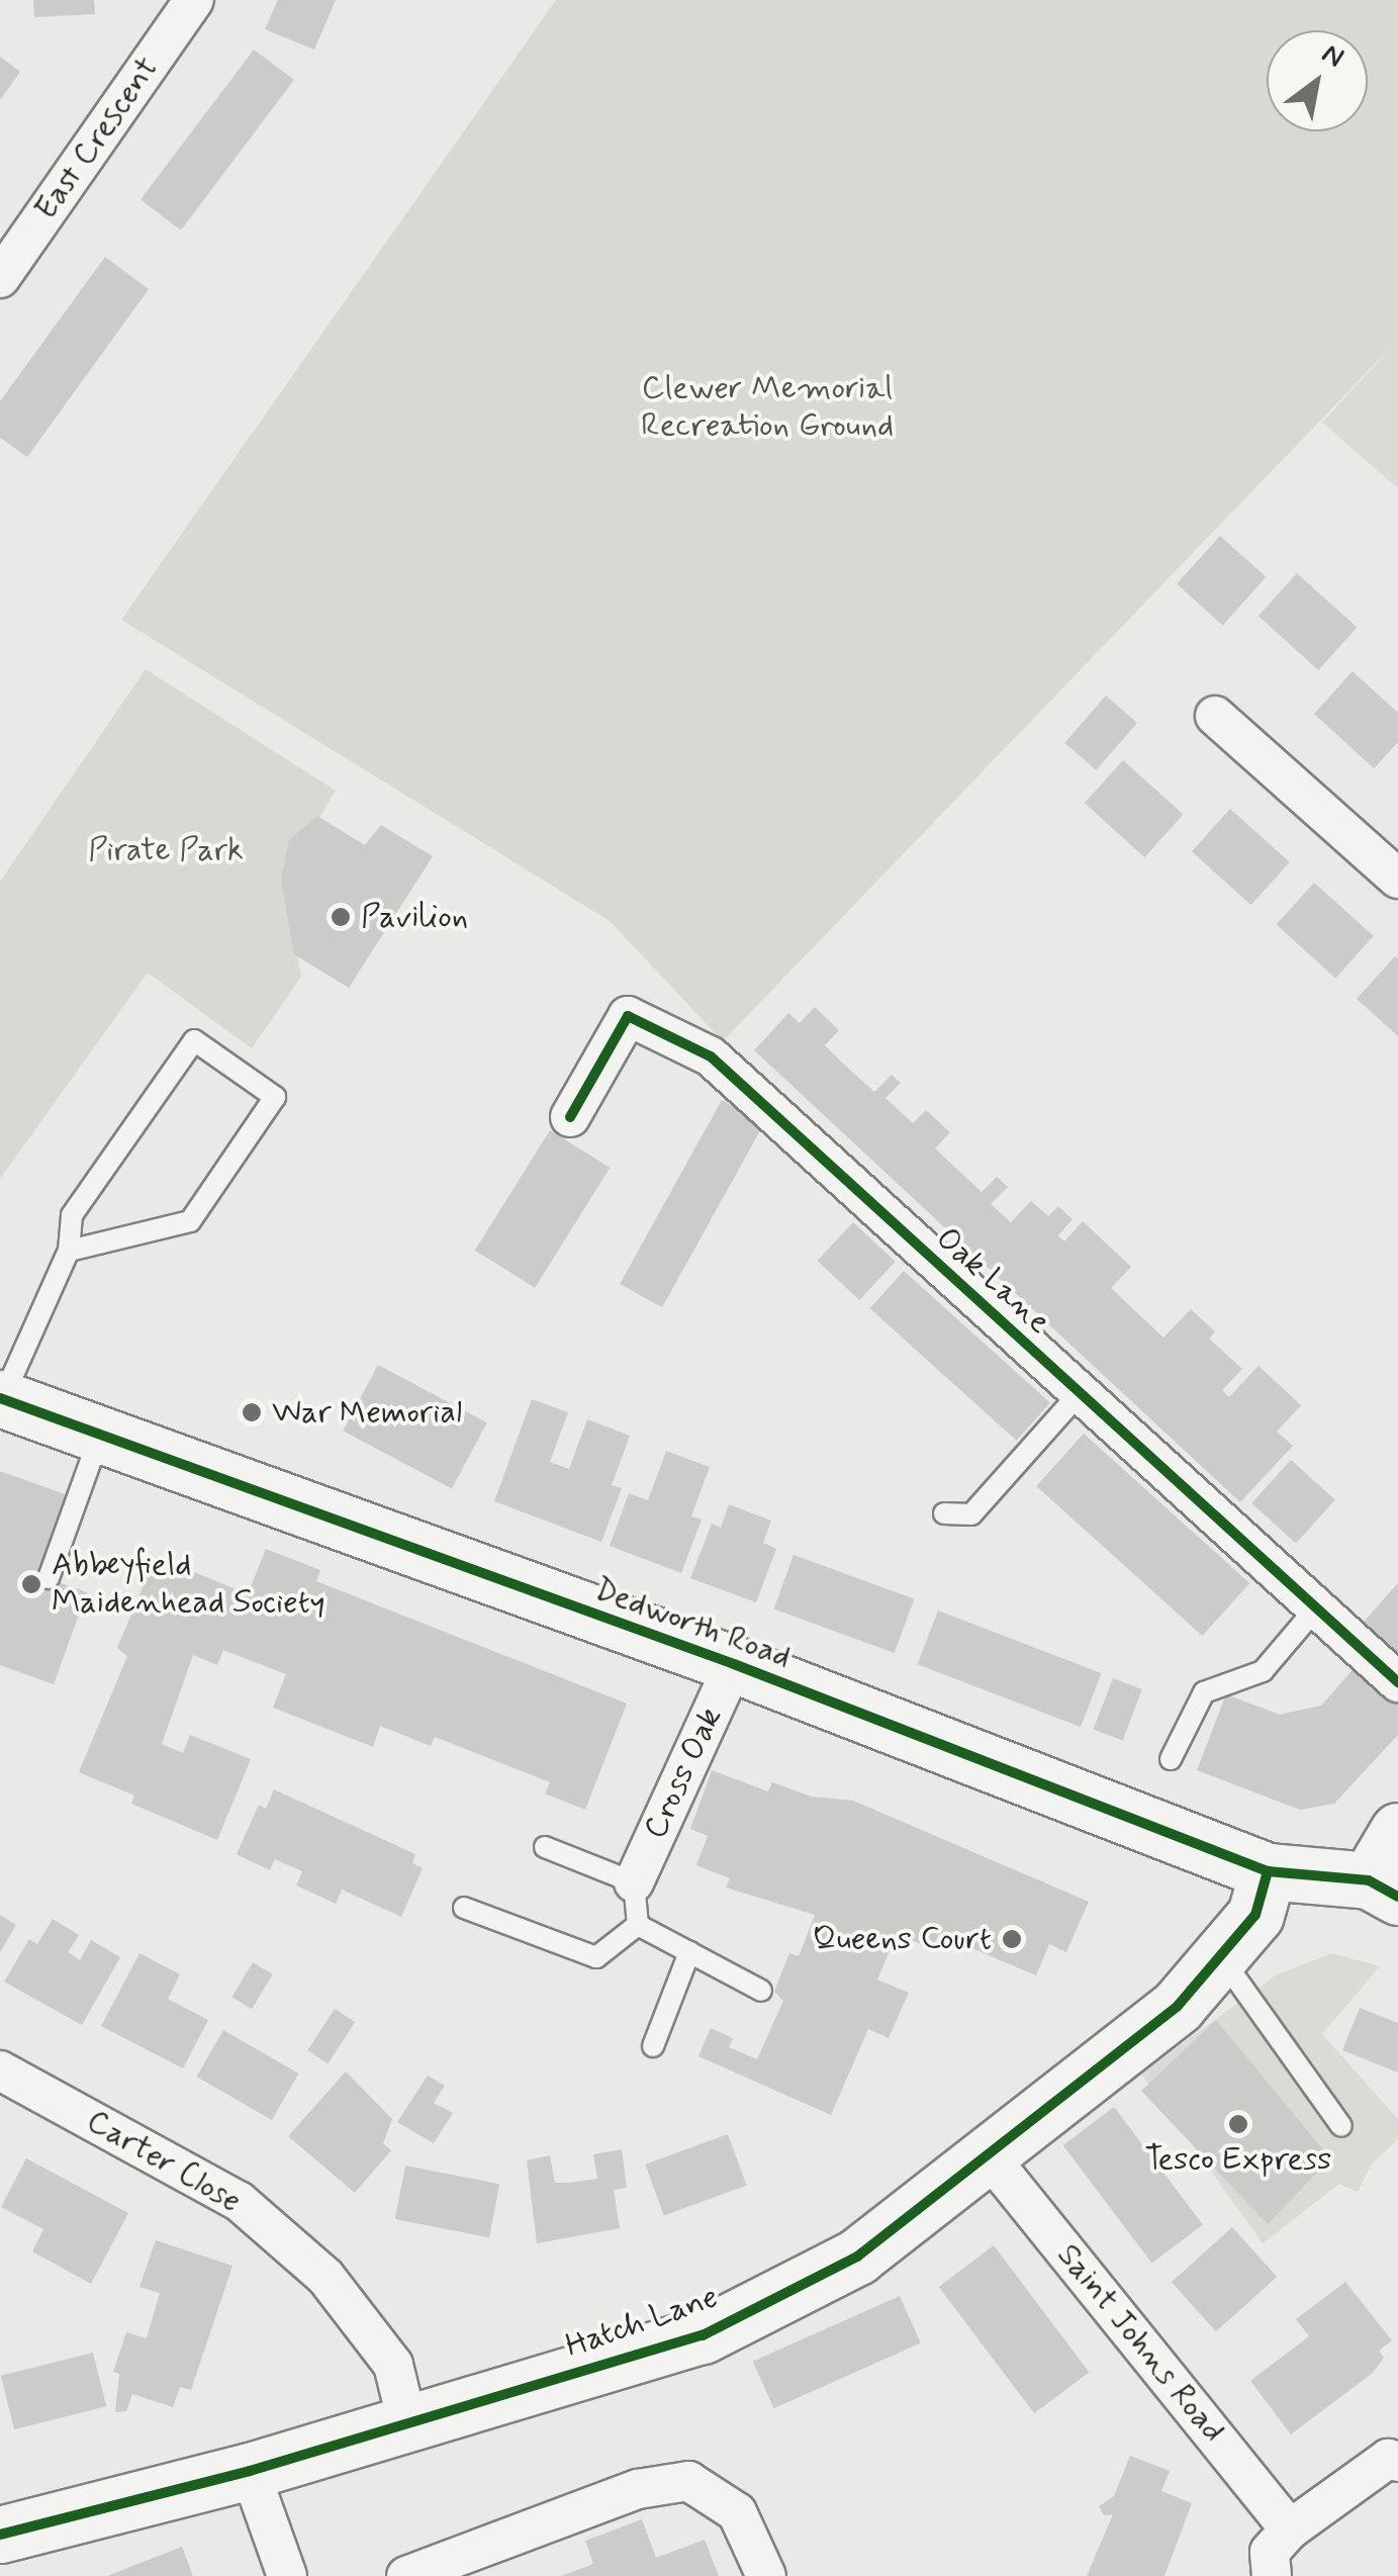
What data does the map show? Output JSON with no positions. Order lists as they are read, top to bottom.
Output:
{
  "streets": {
    "street": [
      "East Crescent",
      "Oak Lane",
      "Dedworth Road",
      "Cross Oak",
      "Carter Close",
      "Hatch Lane",
      "Saint Johns Road"
    ]
  },
  "crossings": [
    ["Dedworth Road", "Cross Oak"],
    ["Dedworth Road", "Hatch Lane"],
    ["Carter Close", "Hatch Lane"],
    ["Hatch Lane", "Saint Johns Road"]
  ],
  "parks": ["Clewer Memorial Recreation Ground", "Pirate Park"],
  "places": [
    "Pavilion",
    "War Memorial",
    "Abbeyfield Maidenhead Society",
    "Queens Court",
    "Tesco Express"
  ],
  "north": "top right"
}
